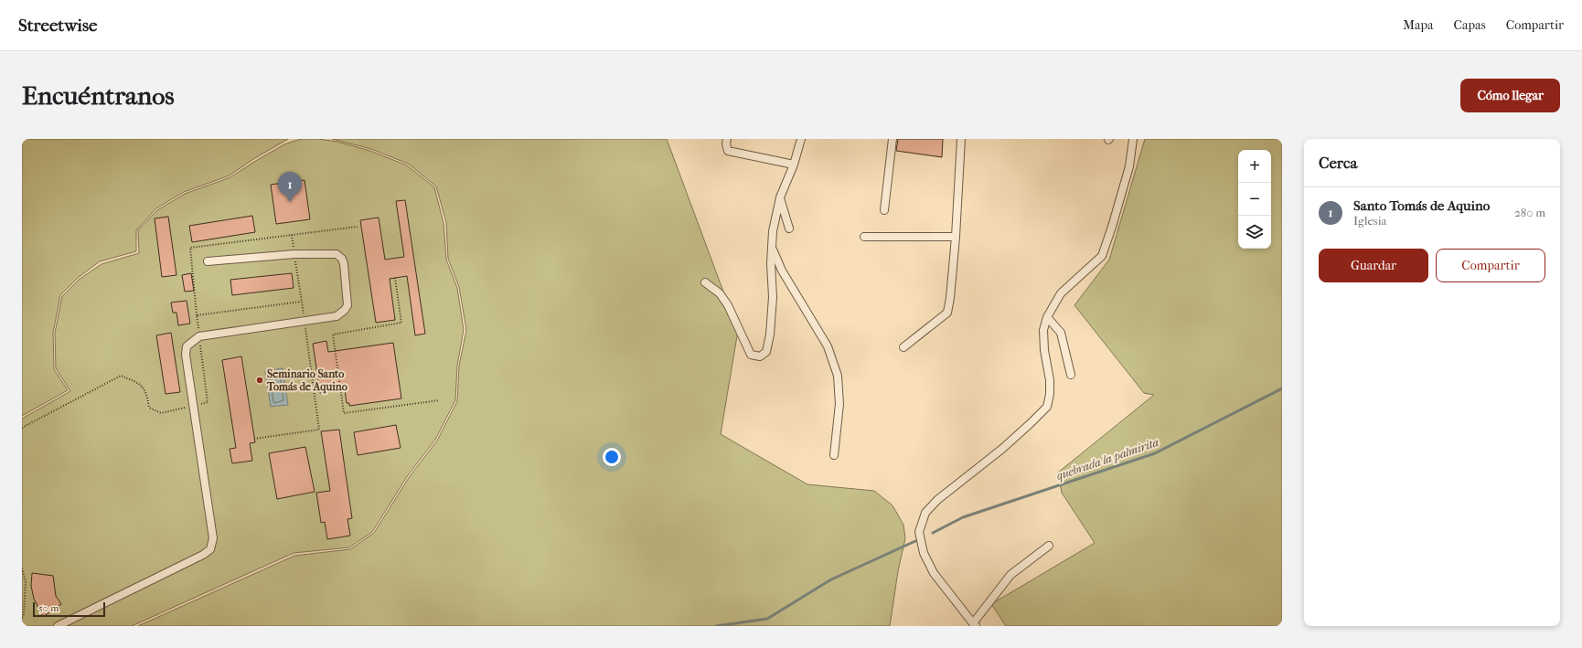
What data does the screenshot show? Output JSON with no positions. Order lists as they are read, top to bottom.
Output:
{
  "water": ["quebrada la palmirita"],
  "places": ["Seminario Santo Tomás de Aquino"],
  "scale_bar": "50 m",
  "page": {
    "header": "Streetwise",
    "nav": ["Mapa", "Capas", "Compartir"],
    "buttons": [
      "Cómo llegar",
      ["Guardar", "Compartir"]
    ],
    "title": "Encuéntranos",
    "heading": "Cerca",
    "map_buttons": ["+", "−"],
    "pins": "1",
    "list": [
      {
        "mark": "1",
        "name": "Santo Tomás de Aquino",
        "note": "Iglesia",
        "value": "280 m"
      }
    ],
    "scale": "50 m"
  }
}
